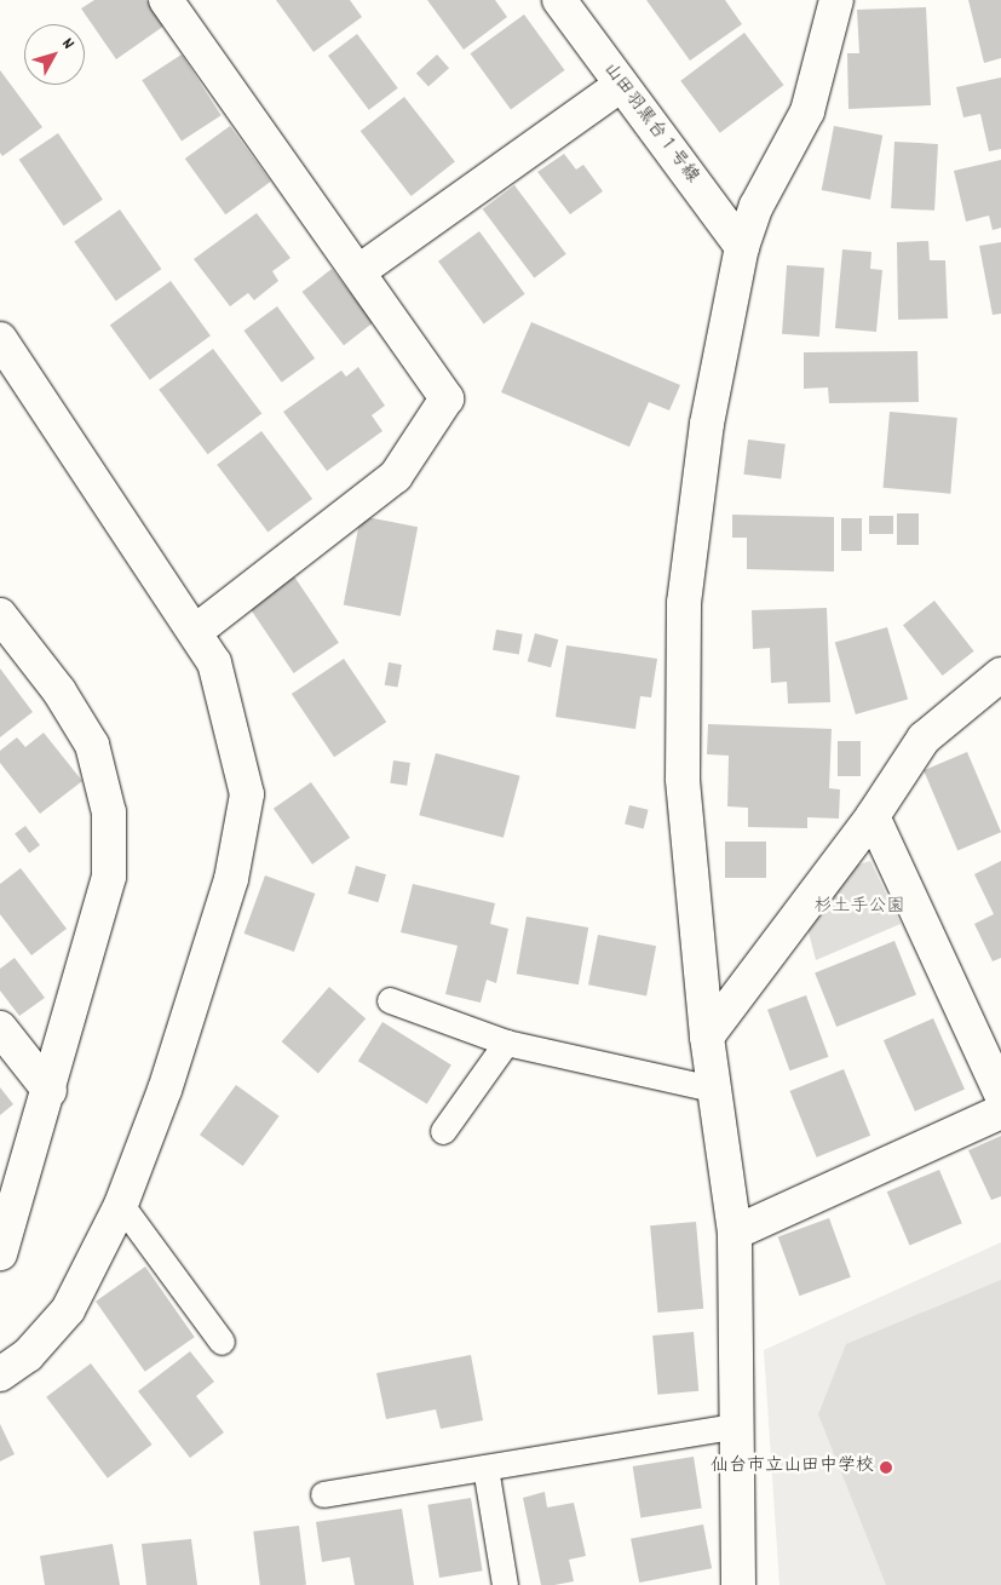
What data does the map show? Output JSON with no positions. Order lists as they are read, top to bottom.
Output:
{
  "streets": {
    "street": ["山田羽黒台１号線"]
  },
  "parks": ["杉土手公園"],
  "places": ["仙台市立山田中学校"],
  "north": "top right"
}
